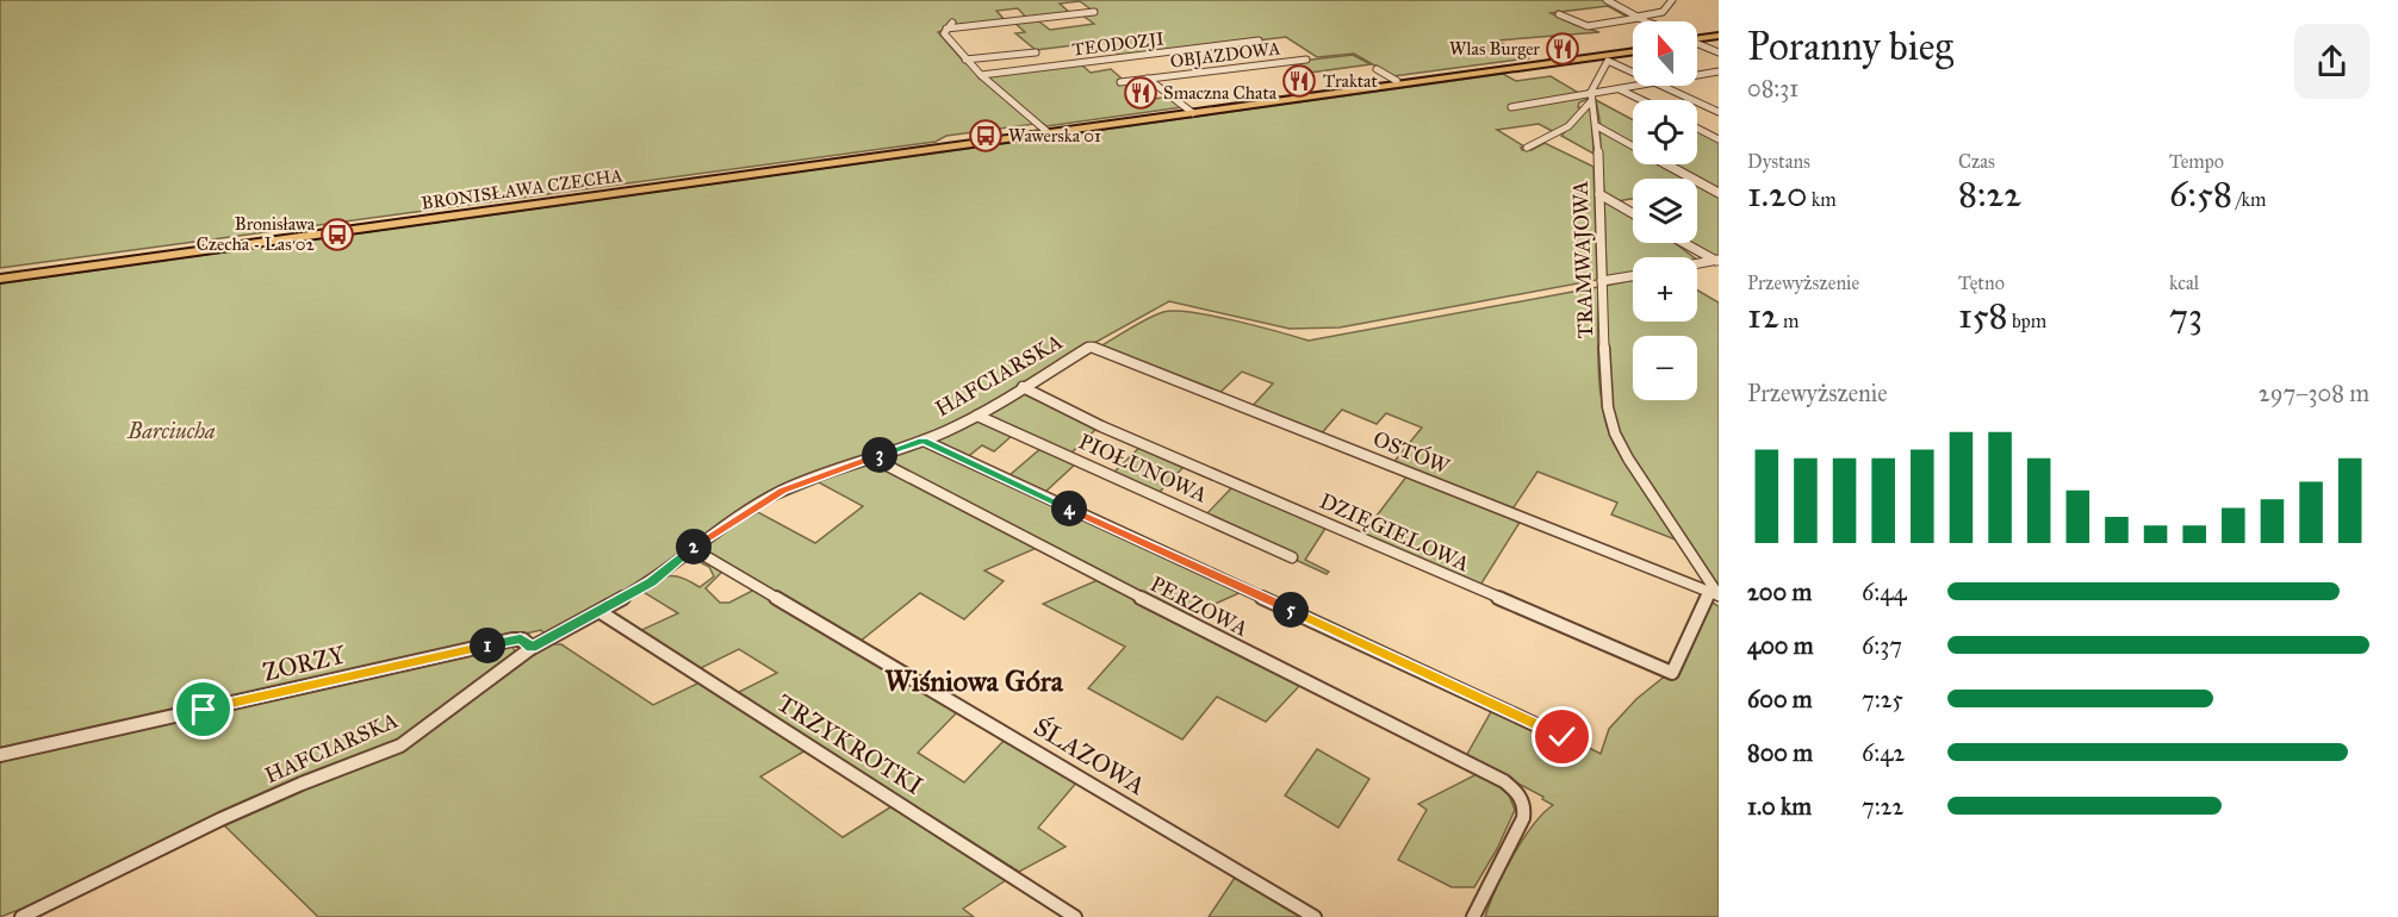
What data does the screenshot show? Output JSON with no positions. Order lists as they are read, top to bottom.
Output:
{
  "streets": {
    "main road": ["BRONISŁAWA CZECHA"],
    "street": [
      "TEODOZJI",
      "OBJAZDOWA",
      "TRAMWAJOWA",
      "HAFCIARSKA",
      "OSTÓW",
      "PIOŁUNOWA",
      "DZIĘGIELOWA",
      "PERZOWA",
      "ZORZY",
      "TRZYKROTKI",
      "ŚLAZOWA"
    ]
  },
  "crossings": [
    ["OBJAZDOWA", "BRONISŁAWA CZECHA"],
    ["TRAMWAJOWA", "OSTÓW"],
    ["TRAMWAJOWA", "DZIĘGIELOWA"],
    ["HAFCIARSKA", "OSTÓW"],
    ["HAFCIARSKA", "PIOŁUNOWA"],
    ["HAFCIARSKA", "DZIĘGIELOWA"],
    ["HAFCIARSKA", "PERZOWA"],
    ["HAFCIARSKA", "ZORZY"],
    ["HAFCIARSKA", "TRZYKROTKI"],
    ["HAFCIARSKA", "ŚLAZOWA"],
    ["OSTÓW", "DZIĘGIELOWA"]
  ],
  "districts": ["Wiśniowa Góra"],
  "parks": ["Barciucha"],
  "places": {
    "restaurant": ["Wlas Burger", "Traktat", "Smaczna Chata"],
    "bus stop": ["Wawerska 01", "Bronisława Czecha - Las 02"]
  },
  "north": "top",
  "page": {
    "heading": ["Poranny bieg", "08:31"],
    "map_buttons": ["+", "−"],
    "stats": [
      ["Dystans", "1.20 km"],
      ["Czas", "8:22"],
      ["Tempo", "6:58 /km"],
      ["Przewyższenie", "12 m"],
      ["Tętno", "158 bpm"],
      ["kcal", "73"]
    ],
    "chart": ["Przewyższenie", "297–308 m"],
    "pins": [
      "3",
      "4",
      "2",
      "5",
      "1"
    ],
    "list": [
      {
        "name": "200 m",
        "note": "6:44"
      },
      {
        "name": "400 m",
        "note": "6:37"
      },
      {
        "name": "600 m",
        "note": "7:25"
      },
      {
        "name": "800 m",
        "note": "6:42"
      },
      {
        "name": "1.0 km",
        "note": "7:22"
      }
    ]
  }
}
